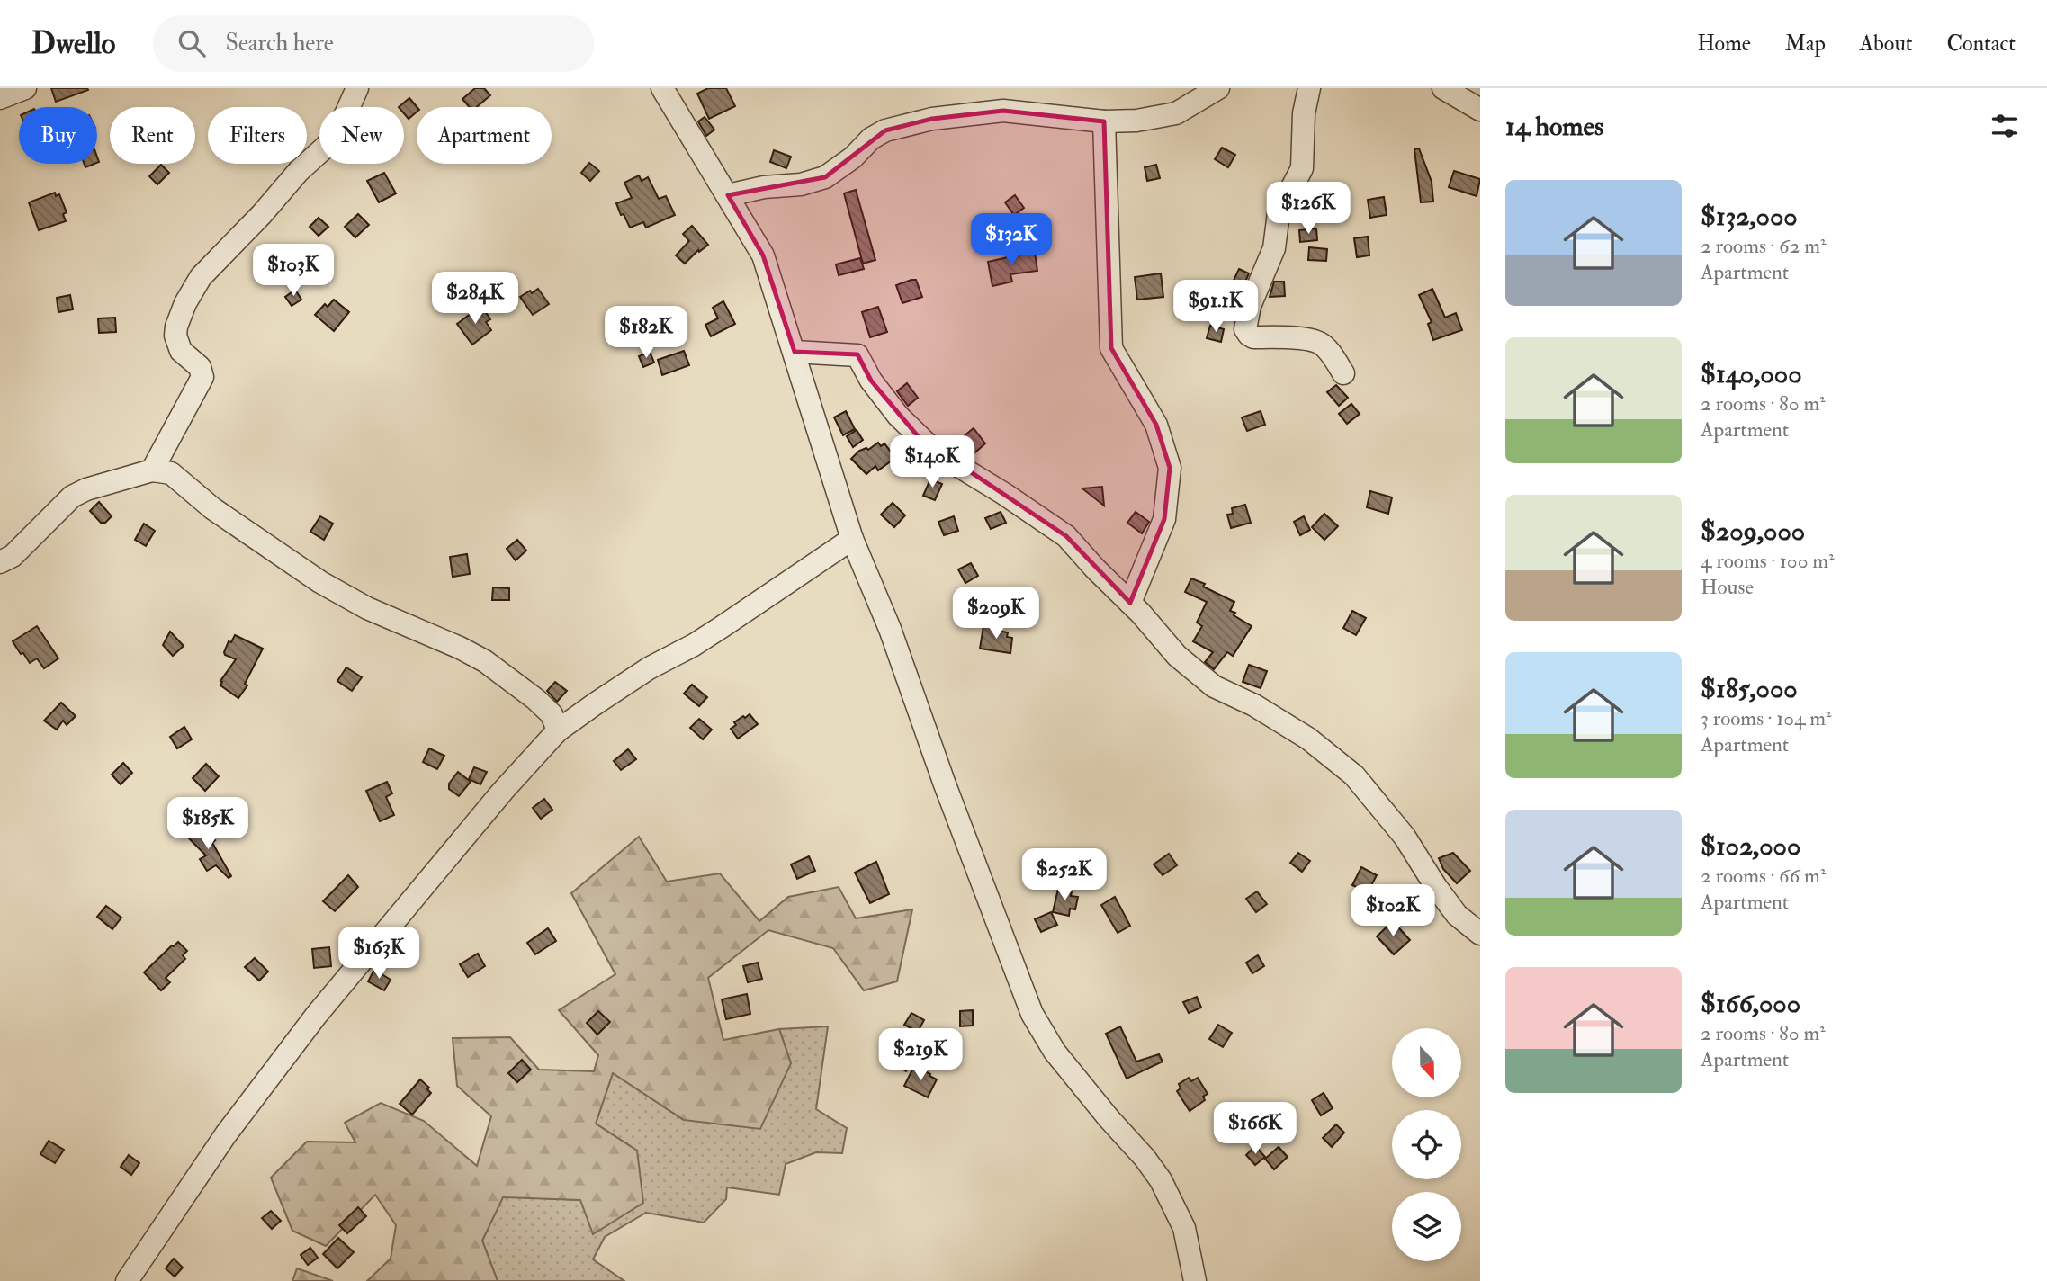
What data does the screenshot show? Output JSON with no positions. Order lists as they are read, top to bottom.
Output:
{
  "north": "bottom",
  "page": {
    "header": "Dwello",
    "search": "Search here",
    "nav": [
      "Home",
      "Map",
      "About",
      "Contact"
    ],
    "heading": "14 homes",
    "chip": [
      "Buy",
      "Rent",
      "Filters",
      "New",
      "Apartment"
    ],
    "list": [
      {
        "name": "$132,000",
        "note": "2 rooms · 62 m² · Apartment"
      },
      {
        "name": "$140,000",
        "note": "2 rooms · 80 m² · Apartment"
      },
      {
        "name": "$209,000",
        "note": "4 rooms · 100 m² · House"
      },
      {
        "name": "$185,000",
        "note": "3 rooms · 104 m² · Apartment"
      },
      {
        "name": "$102,000",
        "note": "2 rooms · 66 m² · Apartment"
      },
      {
        "name": "$166,000",
        "note": "2 rooms · 80 m² · Apartment"
      }
    ],
    "price": [
      "$126K",
      "$132K",
      "$103K",
      "$284K",
      "$91.1K",
      "$182K",
      "$140K",
      "$209K",
      "$185K",
      "$252K",
      "$102K",
      "$163K",
      "$219K",
      "$166K"
    ]
  }
}
